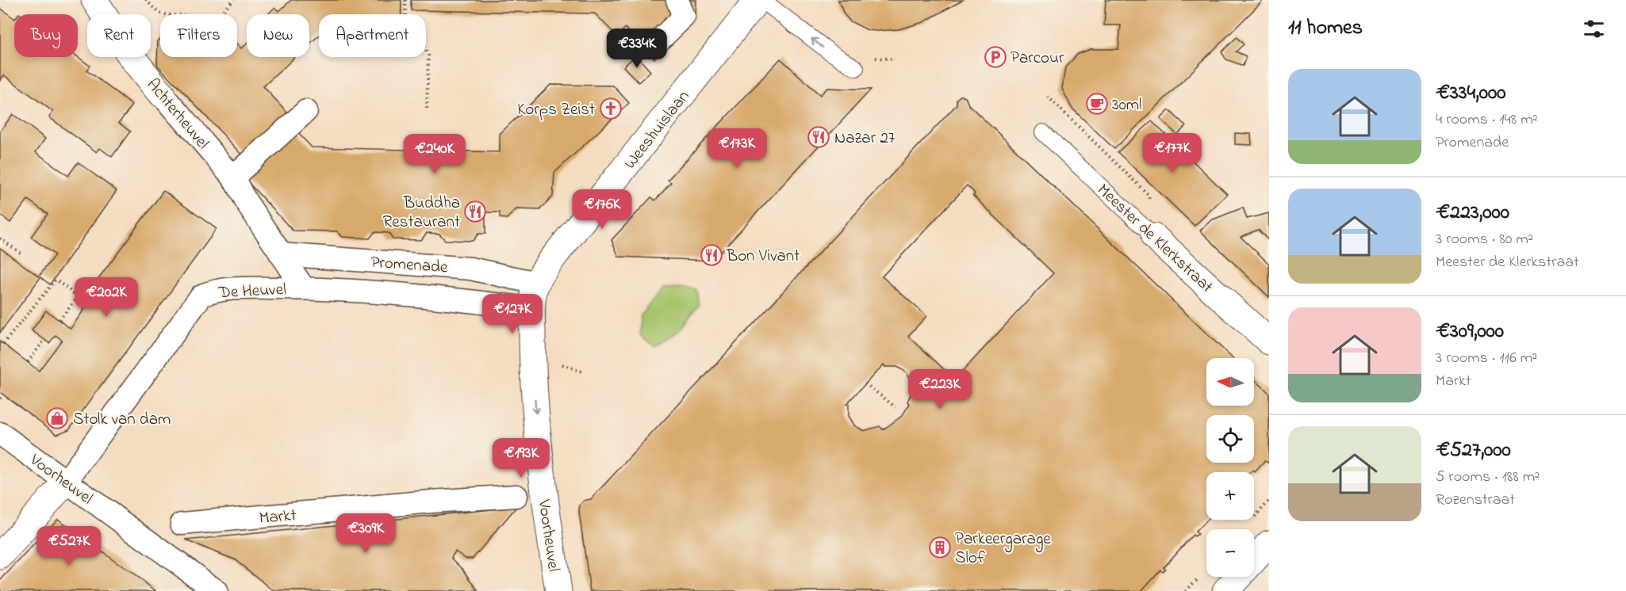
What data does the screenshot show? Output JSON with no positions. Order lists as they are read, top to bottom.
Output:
{
  "streets": {
    "street": [
      "Achterheuvel",
      "Weeshuislaan",
      "Meester de Klerkstraat",
      "Promenade",
      "De Heuvel",
      "Voorheuvel",
      "Markt"
    ]
  },
  "crossings": [
    ["Achterheuvel", "Promenade"],
    ["Achterheuvel", "De Heuvel"],
    ["Weeshuislaan", "Promenade"],
    ["Weeshuislaan", "De Heuvel"],
    ["Weeshuislaan", "Voorheuvel"],
    ["De Heuvel", "Voorheuvel"]
  ],
  "one_way": ["Voorheuvel"],
  "places": {
    "parking": ["Parcour"],
    "cafe": ["30ml"],
    "church": ["Korps Zeist"],
    "restaurant": ["Nazar 27", "Buddha Restaurant", "Bon Vivant"],
    "shop": ["Stolk van dam"],
    "building": ["Parkeergarage Slof"]
  },
  "north": "left",
  "page": {
    "heading": "11 homes",
    "chip": [
      "Buy",
      "Rent",
      "Filters",
      "New",
      "Apartment"
    ],
    "price": [
      "€334K",
      "€173K",
      "€177K",
      "€240K",
      "€176K",
      "€202K",
      "€127K",
      "€223K",
      "€193K",
      "€309K",
      "€527K"
    ],
    "list": [
      {
        "name": "€334,000",
        "note": "4 rooms · 148 m² · Promenade"
      },
      {
        "name": "€223,000",
        "note": "3 rooms · 80 m² · Meester de Klerkstraat"
      },
      {
        "name": "€309,000",
        "note": "3 rooms · 116 m² · Markt"
      },
      {
        "name": "€527,000",
        "note": "5 rooms · 188 m² · Rozenstraat"
      }
    ],
    "map_buttons": ["+", "−"]
  }
}
